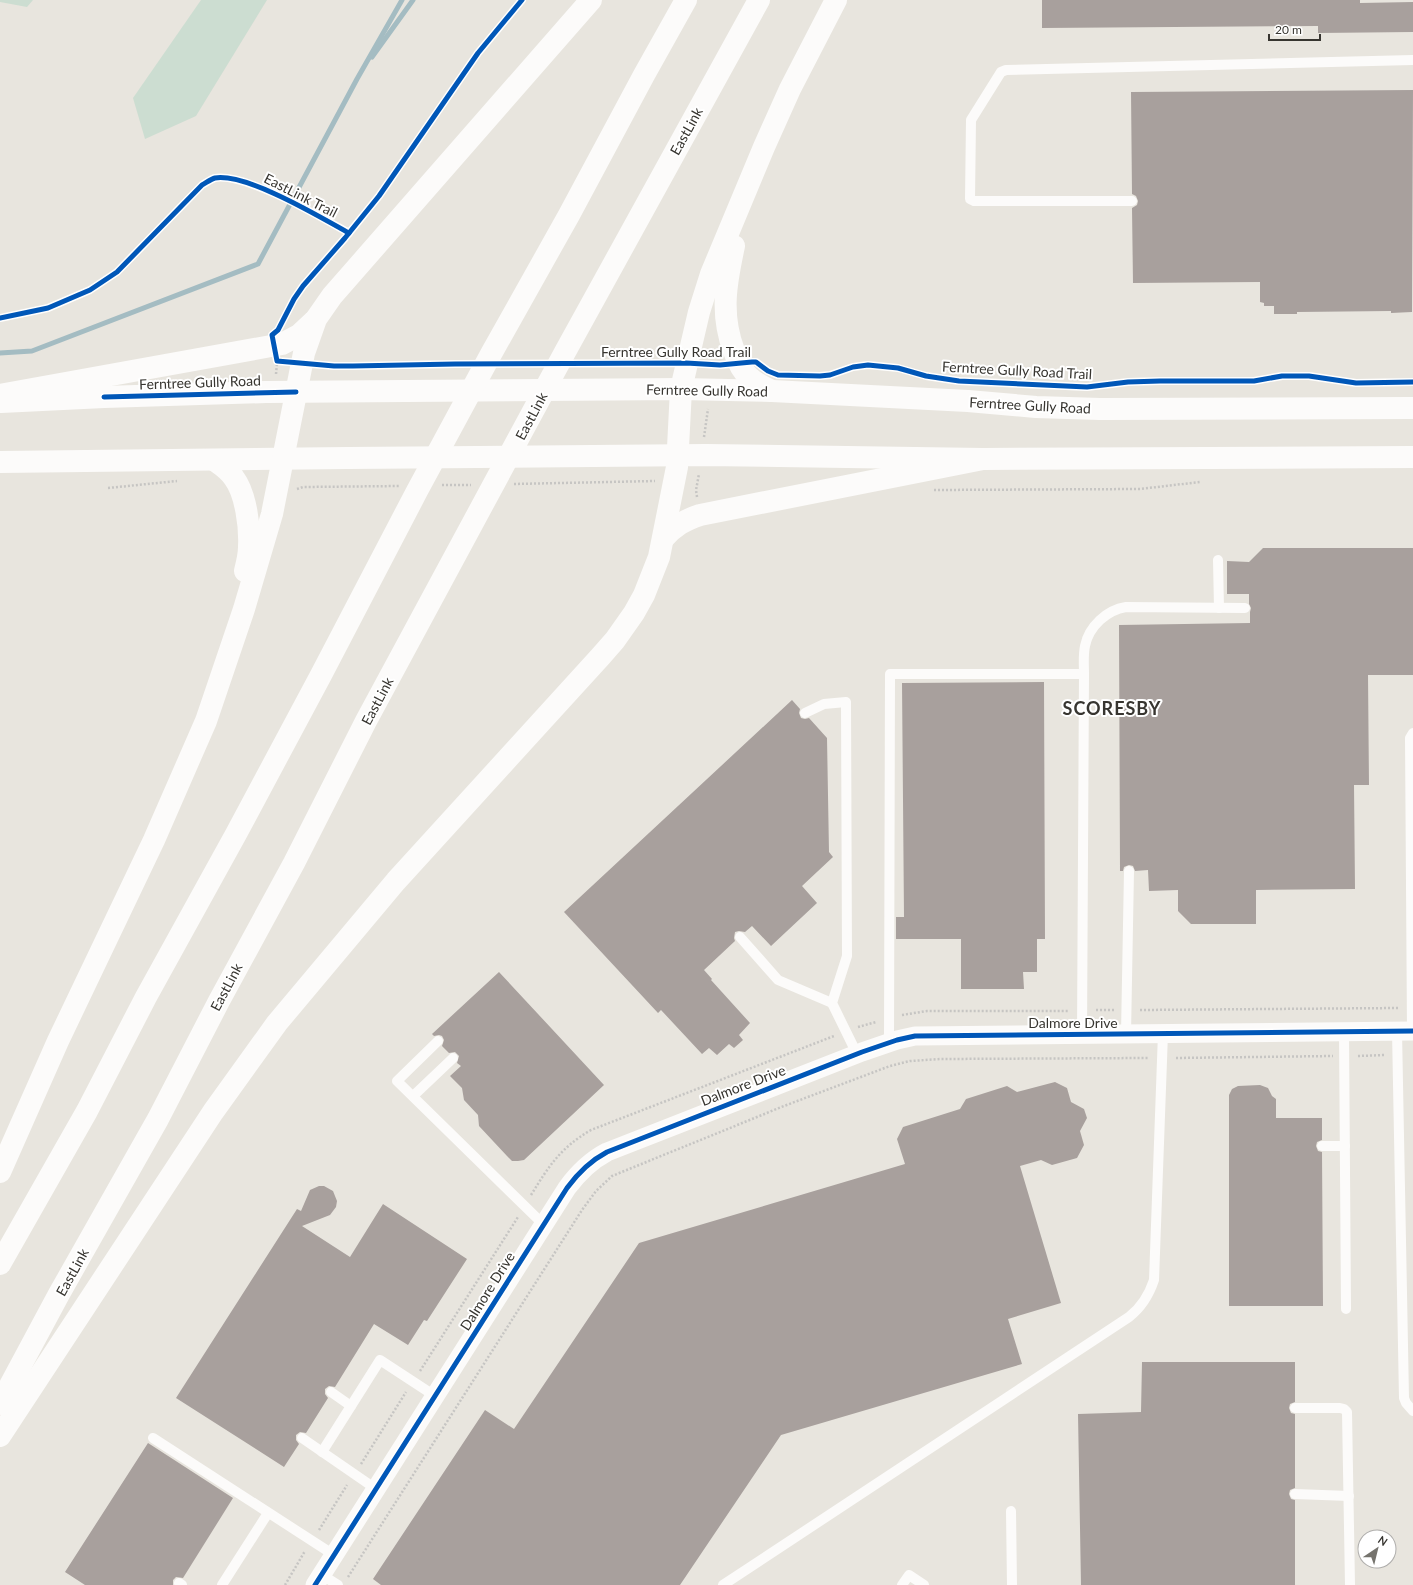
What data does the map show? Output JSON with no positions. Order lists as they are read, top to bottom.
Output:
{
  "streets": {
    "main road": ["EastLink", "Ferntree Gully Road"],
    "street": ["Dalmore Drive"],
    "cycle path": ["EastLink Trail", "Ferntree Gully Road Trail"]
  },
  "districts": ["SCORESBY"],
  "scale_bar": "20 m",
  "north": "top right"
}
